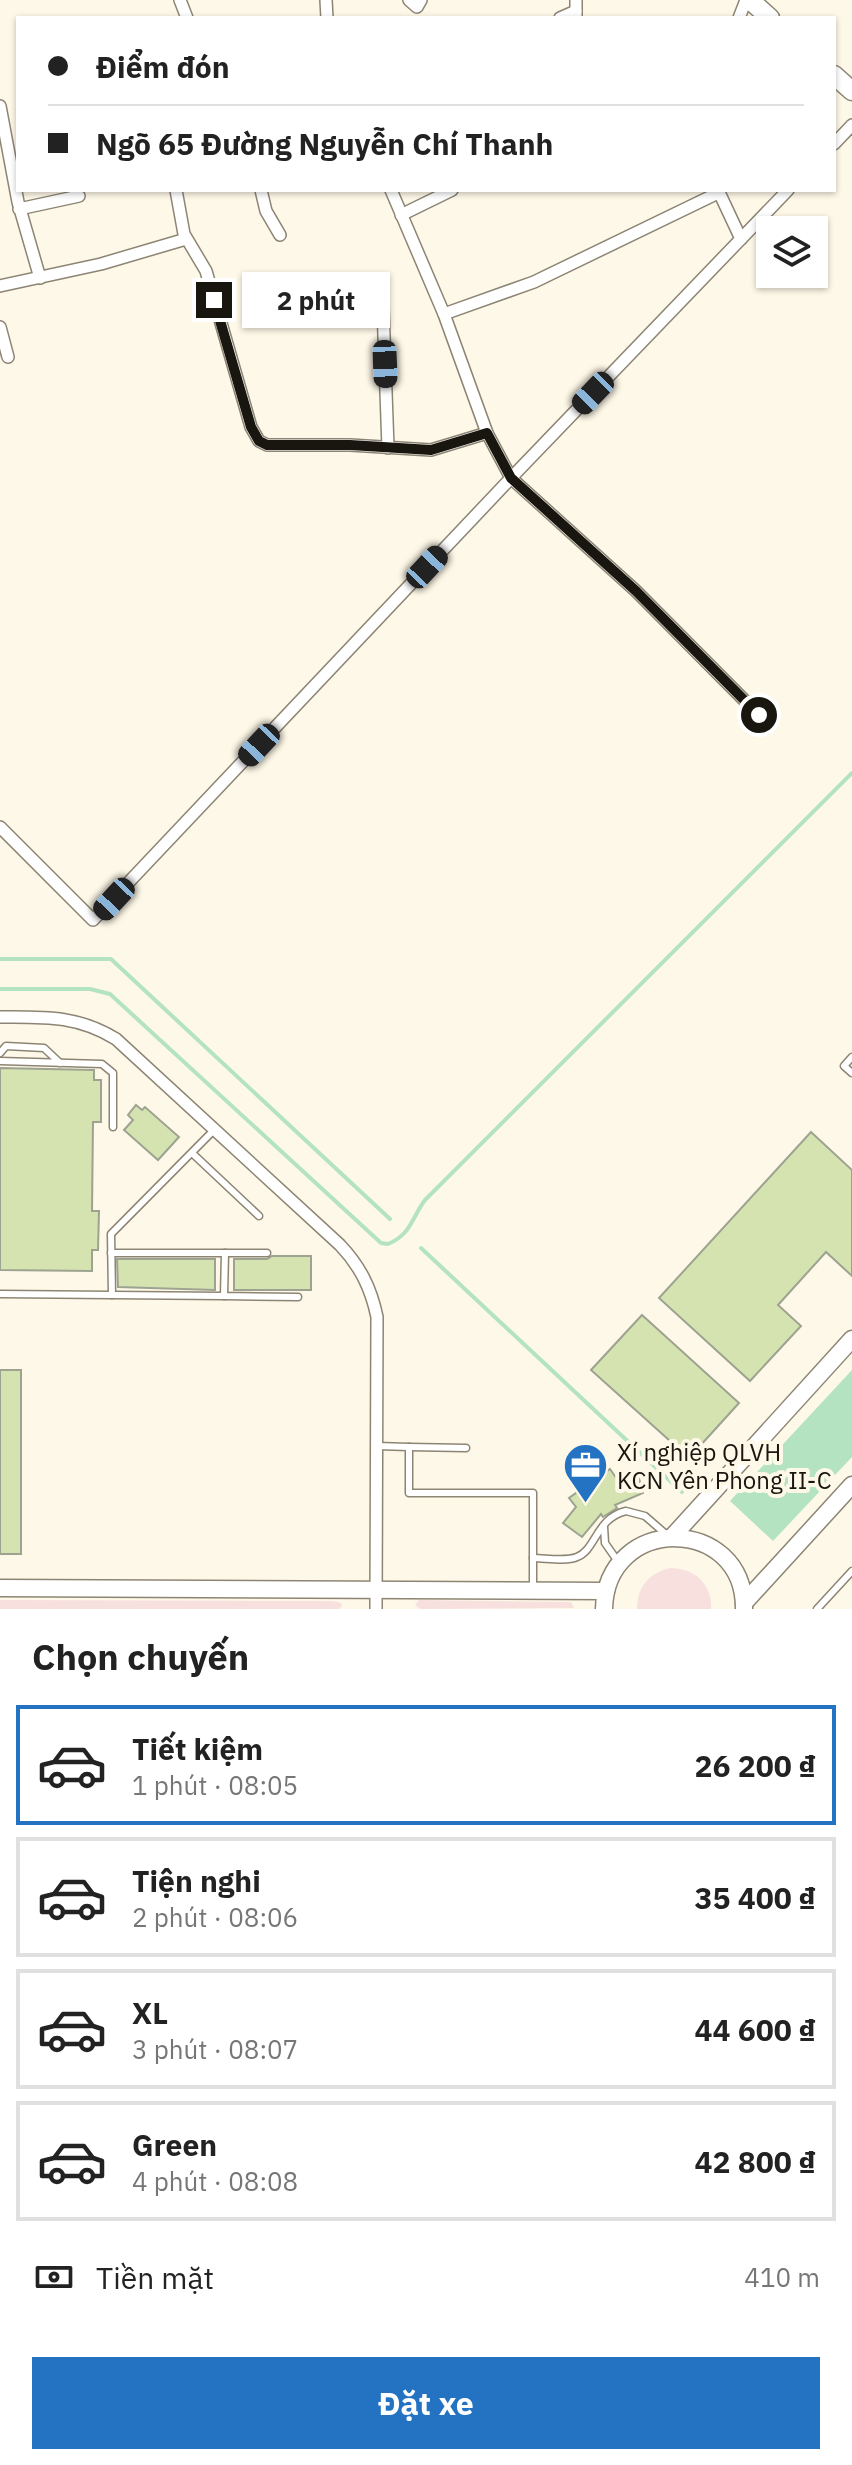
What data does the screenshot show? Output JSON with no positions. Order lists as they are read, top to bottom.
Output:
{
  "places": {
    "office": ["Xí nghiệp QLVH KCN Yên Phong II-C"]
  },
  "page": {
    "banner": ["Điểm đón", "Ngõ 65 Đường Nguyễn Chí Thanh"],
    "bubble": "2 phút",
    "heading": "Chọn chuyến",
    "list": [
      {
        "name": "Tiết kiệm",
        "note": "1 phút · 08:05",
        "value": "26 200 ₫"
      },
      {
        "name": "Tiện nghi",
        "note": "2 phút · 08:06",
        "value": "35 400 ₫"
      },
      {
        "name": "XL",
        "note": "3 phút · 08:07",
        "value": "44 600 ₫"
      },
      {
        "name": "Green",
        "note": "4 phút · 08:08",
        "value": "42 800 ₫"
      }
    ],
    "pay": ["Tiền mặt", "410 m"],
    "buttons": "Đặt xe"
  }
}
